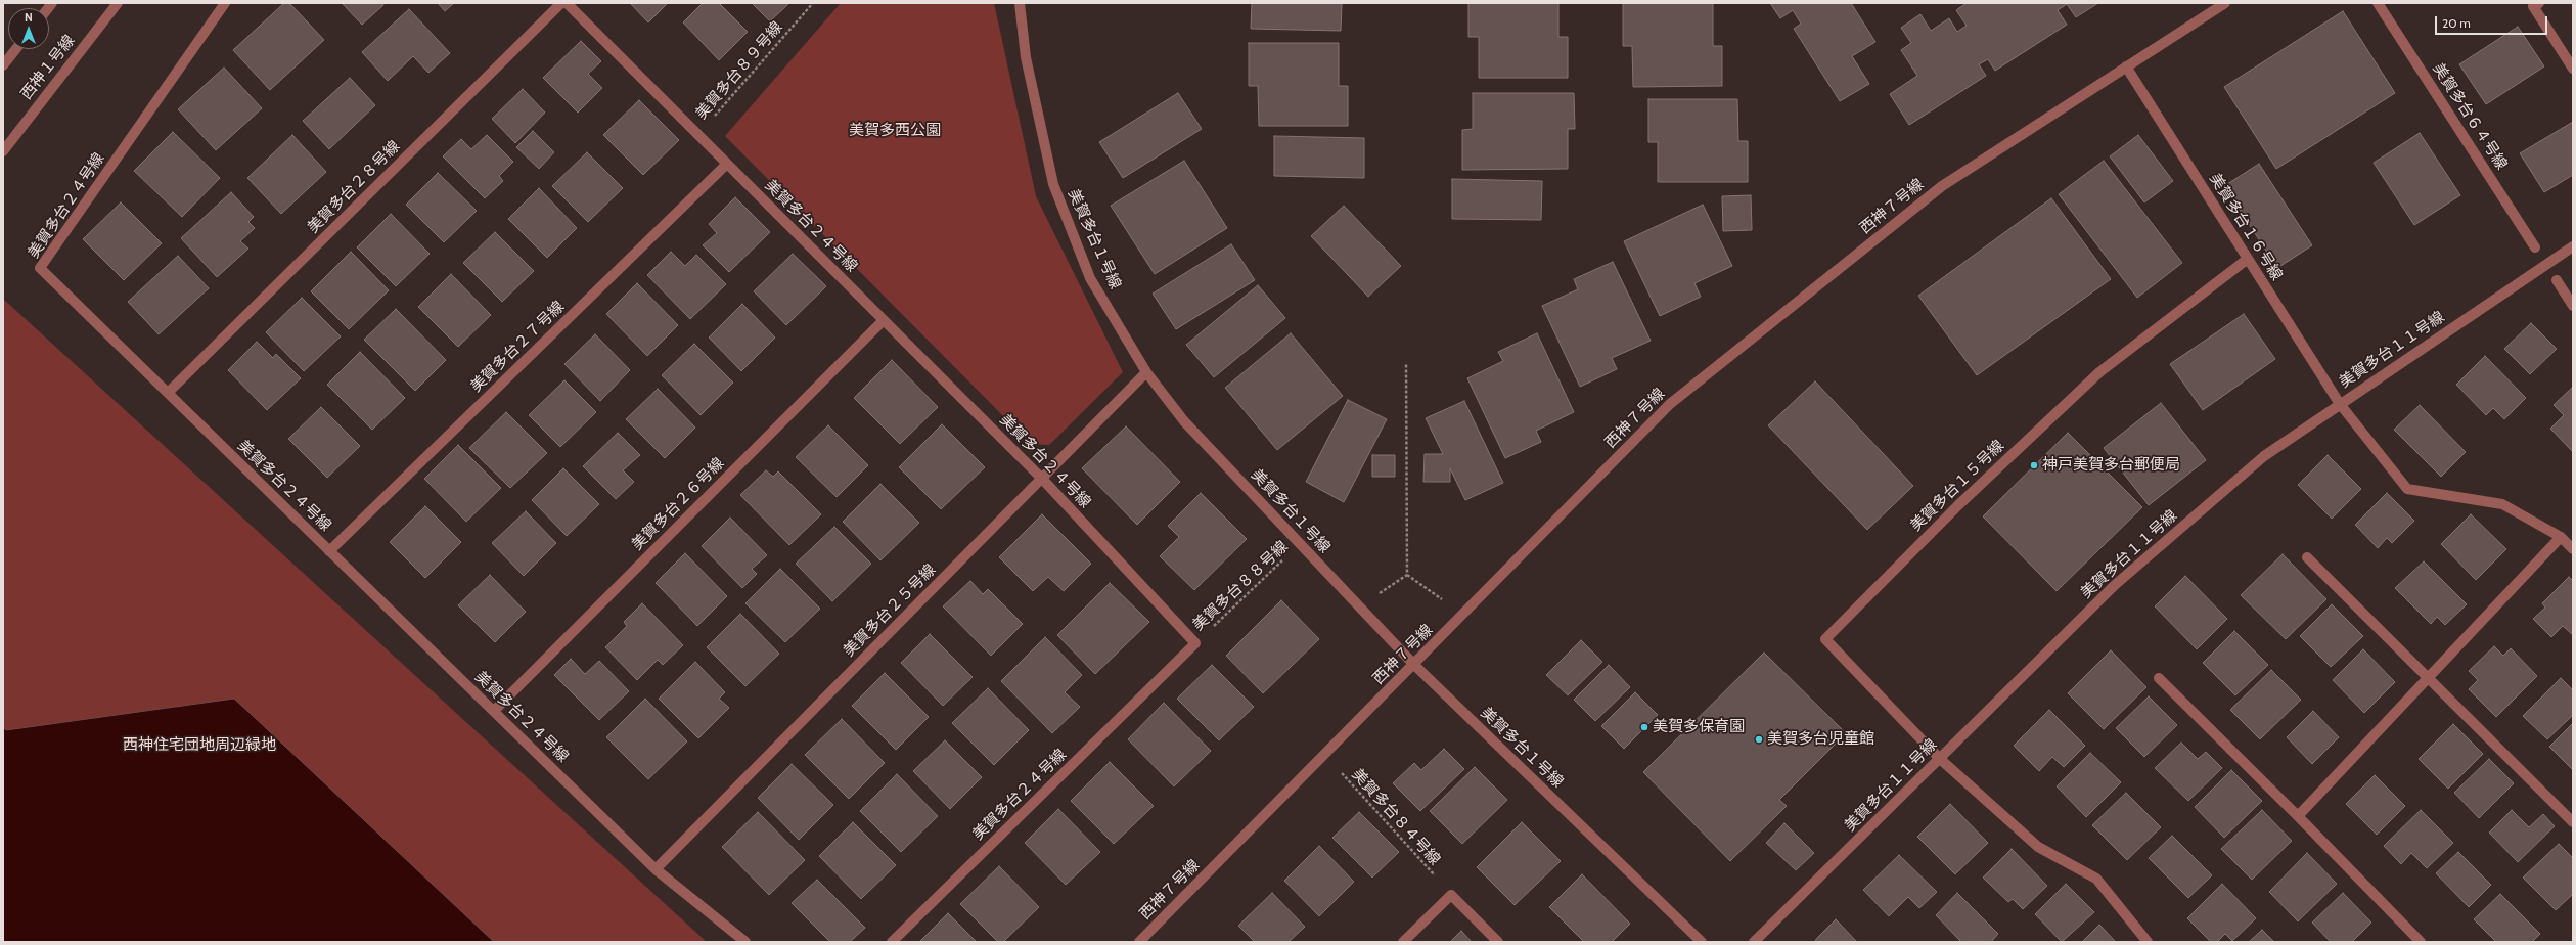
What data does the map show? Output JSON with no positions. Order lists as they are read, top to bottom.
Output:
{
  "streets": {
    "street": [
      "西神１号線",
      "美賀多台６４号線",
      "美賀多台２８号線",
      "美賀多台２４号線",
      "西神７号線",
      "美賀多台１６号線",
      "美賀多台１号線",
      "美賀多台２７号線",
      "美賀多台１１号線",
      "美賀多台１５号線",
      "美賀多台２６号線",
      "美賀多台２５号線"
    ],
    "path": ["美賀多台８９号線", "美賀多台８８号線", "美賀多台８４号線"]
  },
  "crossings": [
    ["美賀多台８９号線", "美賀多台２４号線"],
    ["美賀多台２８号線", "美賀多台２４号線"],
    ["美賀多台２４号線", "美賀多台２７号線"],
    ["美賀多台２４号線", "美賀多台２６号線"],
    ["美賀多台２４号線", "美賀多台８８号線"],
    ["美賀多台２４号線", "美賀多台２５号線"],
    ["西神７号線", "美賀多台１６号線"],
    ["西神７号線", "美賀多台１号線"],
    ["西神７号線", "美賀多台８４号線"],
    ["美賀多台１６号線", "美賀多台１１号線"],
    ["美賀多台１６号線", "美賀多台１５号線"],
    ["美賀多台１号線", "美賀多台８８号線"],
    ["美賀多台１号線", "美賀多台２５号線"],
    ["美賀多台１１号線", "美賀多台１５号線"]
  ],
  "parks": ["美賀多西公園", "西神住宅団地周辺緑地"],
  "places": ["神戸美賀多台郵便局", "美賀多保育園", "美賀多台児童館"],
  "scale_bar": "20 m",
  "north": "top"
}
